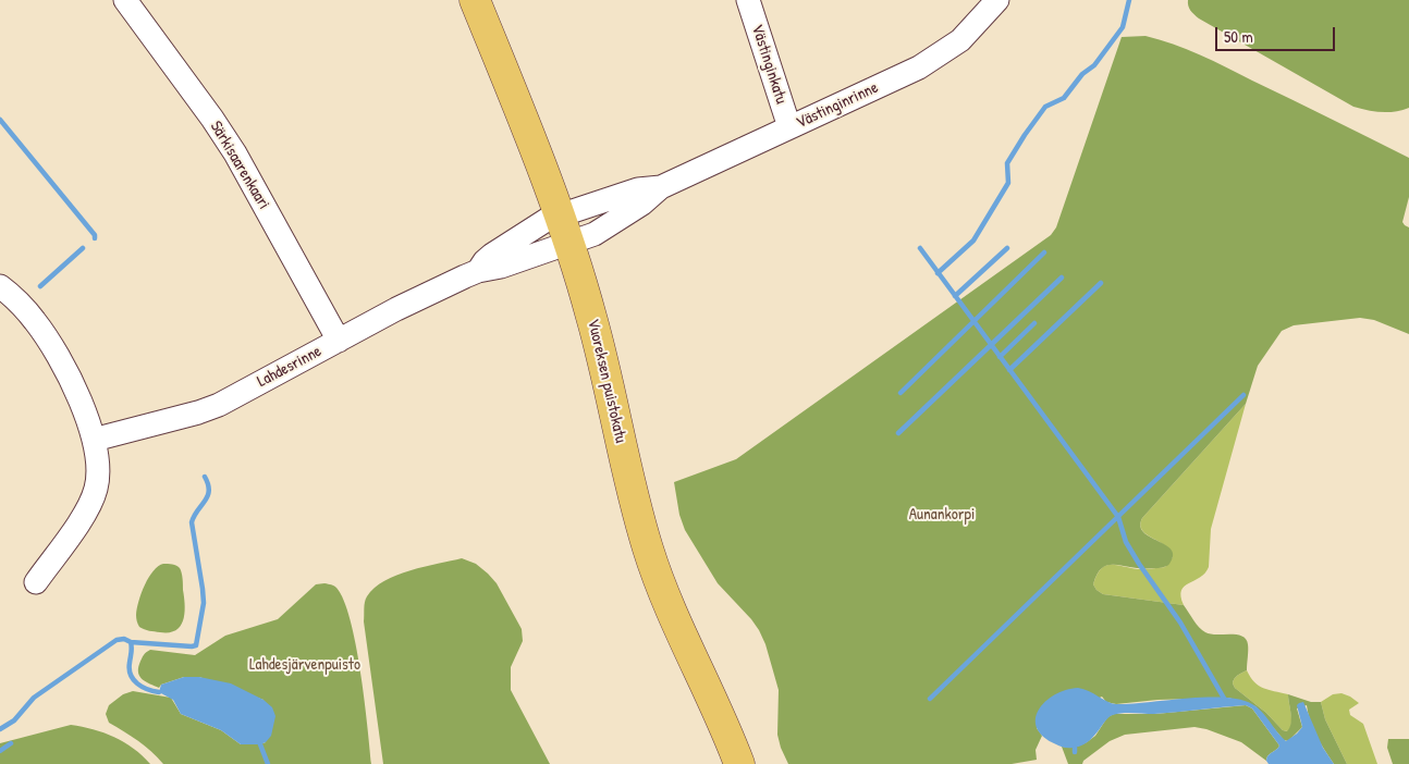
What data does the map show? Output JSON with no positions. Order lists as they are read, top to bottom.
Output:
{
  "streets": {
    "main road": ["Vuoreksen puistokatu"],
    "street": [
      "Västinginkatu",
      "Västinginrinne",
      "Särkisaarenkaari",
      "Lahdesrinne"
    ]
  },
  "crossings": [
    ["Västinginkatu", "Västinginrinne"],
    ["Västinginrinne", "Lahdesrinne"],
    ["Västinginrinne", "Vuoreksen puistokatu"],
    ["Särkisaarenkaari", "Lahdesrinne"],
    ["Lahdesrinne", "Vuoreksen puistokatu"]
  ],
  "parks": ["Aunankorpi", "Lahdesjärvenpuisto"],
  "scale_bar": "50 m"
}
